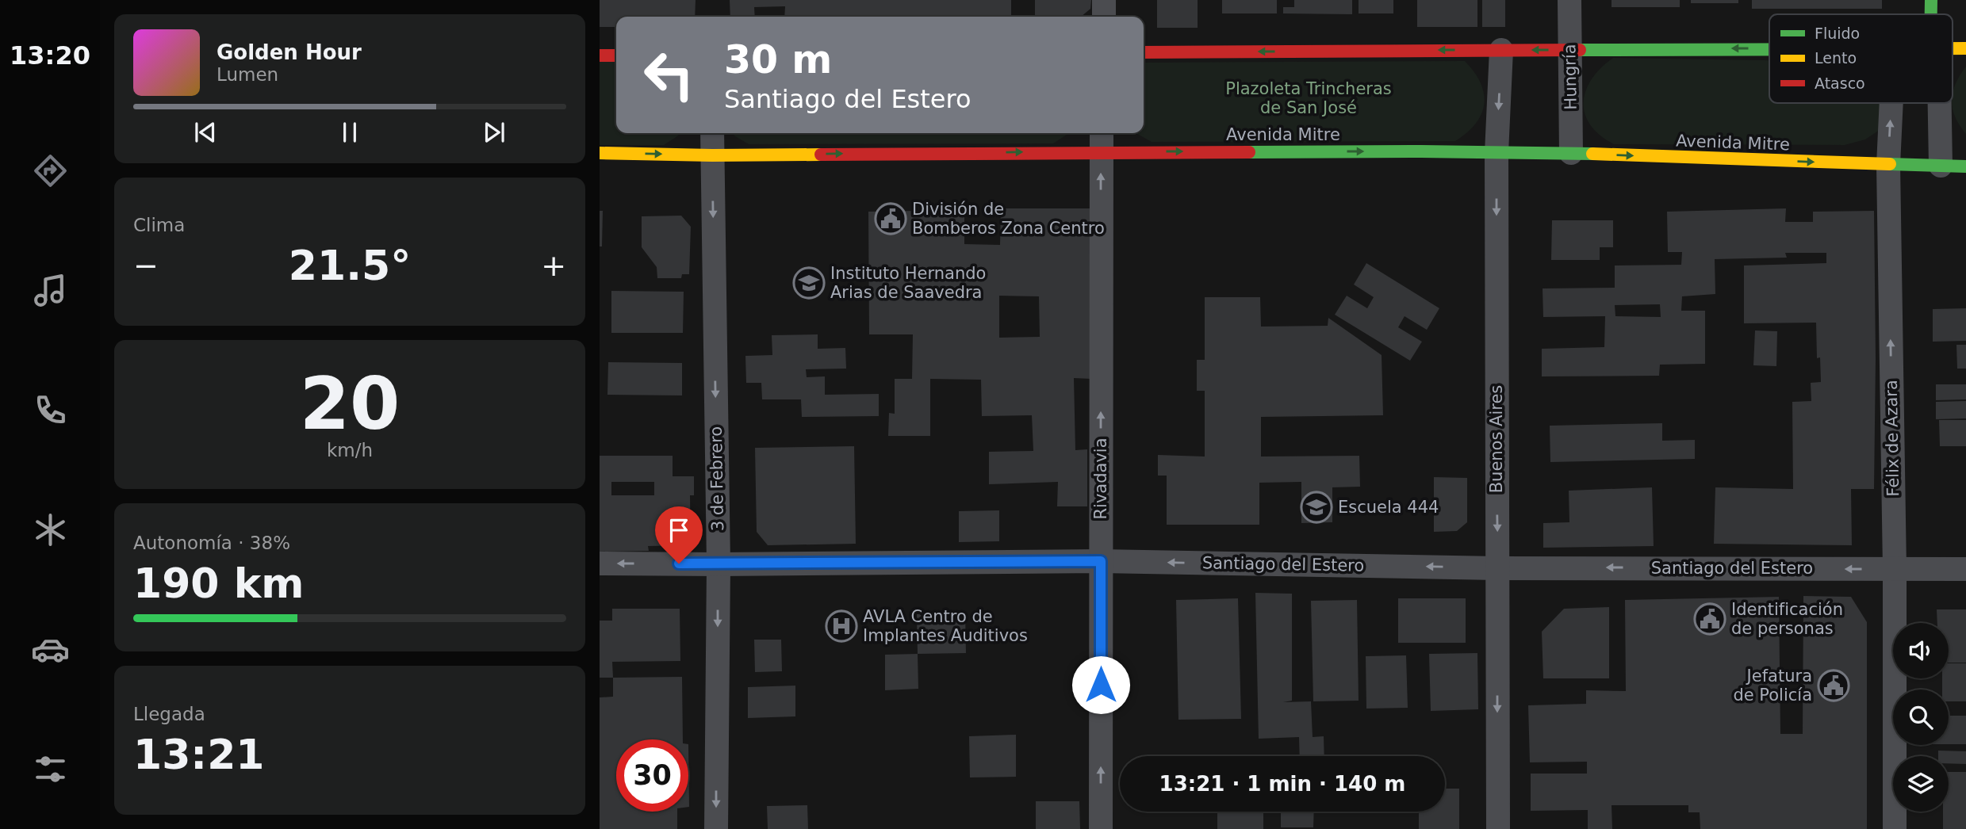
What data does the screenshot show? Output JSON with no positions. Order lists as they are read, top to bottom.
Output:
{
  "streets": {
    "main road": ["Avenida Mitre"],
    "street": [
      "Hungría",
      "Félix de Azara",
      "Buenos Aires",
      "3 de Febrero",
      "Rivadavia",
      "Santiago del Estero"
    ]
  },
  "crossings": [
    ["Hungría", "Avenida Mitre"],
    ["Avenida Mitre", "Félix de Azara"],
    ["Avenida Mitre", "Buenos Aires"],
    ["Avenida Mitre", "3 de Febrero"],
    ["Avenida Mitre", "Rivadavia"],
    ["Félix de Azara", "Santiago del Estero"],
    ["Buenos Aires", "Santiago del Estero"],
    ["3 de Febrero", "Santiago del Estero"],
    ["Rivadavia", "Santiago del Estero"]
  ],
  "one_way": [
    "Félix de Azara",
    "Buenos Aires",
    "3 de Febrero",
    "Rivadavia",
    "Santiago del Estero"
  ],
  "parks": ["Plazoleta Trincheras de San José"],
  "places": {
    "public building": ["División de Bomberos Zona Centro", "Identificación de personas", "Jefatura de Policía"],
    "school or university": ["Instituto Hernando Arias de Saavedra", "Escuela 444"],
    "hospital": ["AVLA Centro de Implantes Auditivos"]
  },
  "legend": ["Fluido", "Lento", "Atasco"],
  "page": {
    "tabs": "13:20",
    "turn": ["30 m", "Santiago del Estero"],
    "song": ["Golden Hour", "Lumen"],
    "tile": [
      "Clima",
      ["20", "km/h"],
      ["Autonomía · 38%", "190 km"],
      ["Llegada", "13:21"]
    ],
    "heat": ["−", "21.5°", "+"],
    "limit": "30",
    "trip": "13:21 · 1 min · 140 m"
  }
}
